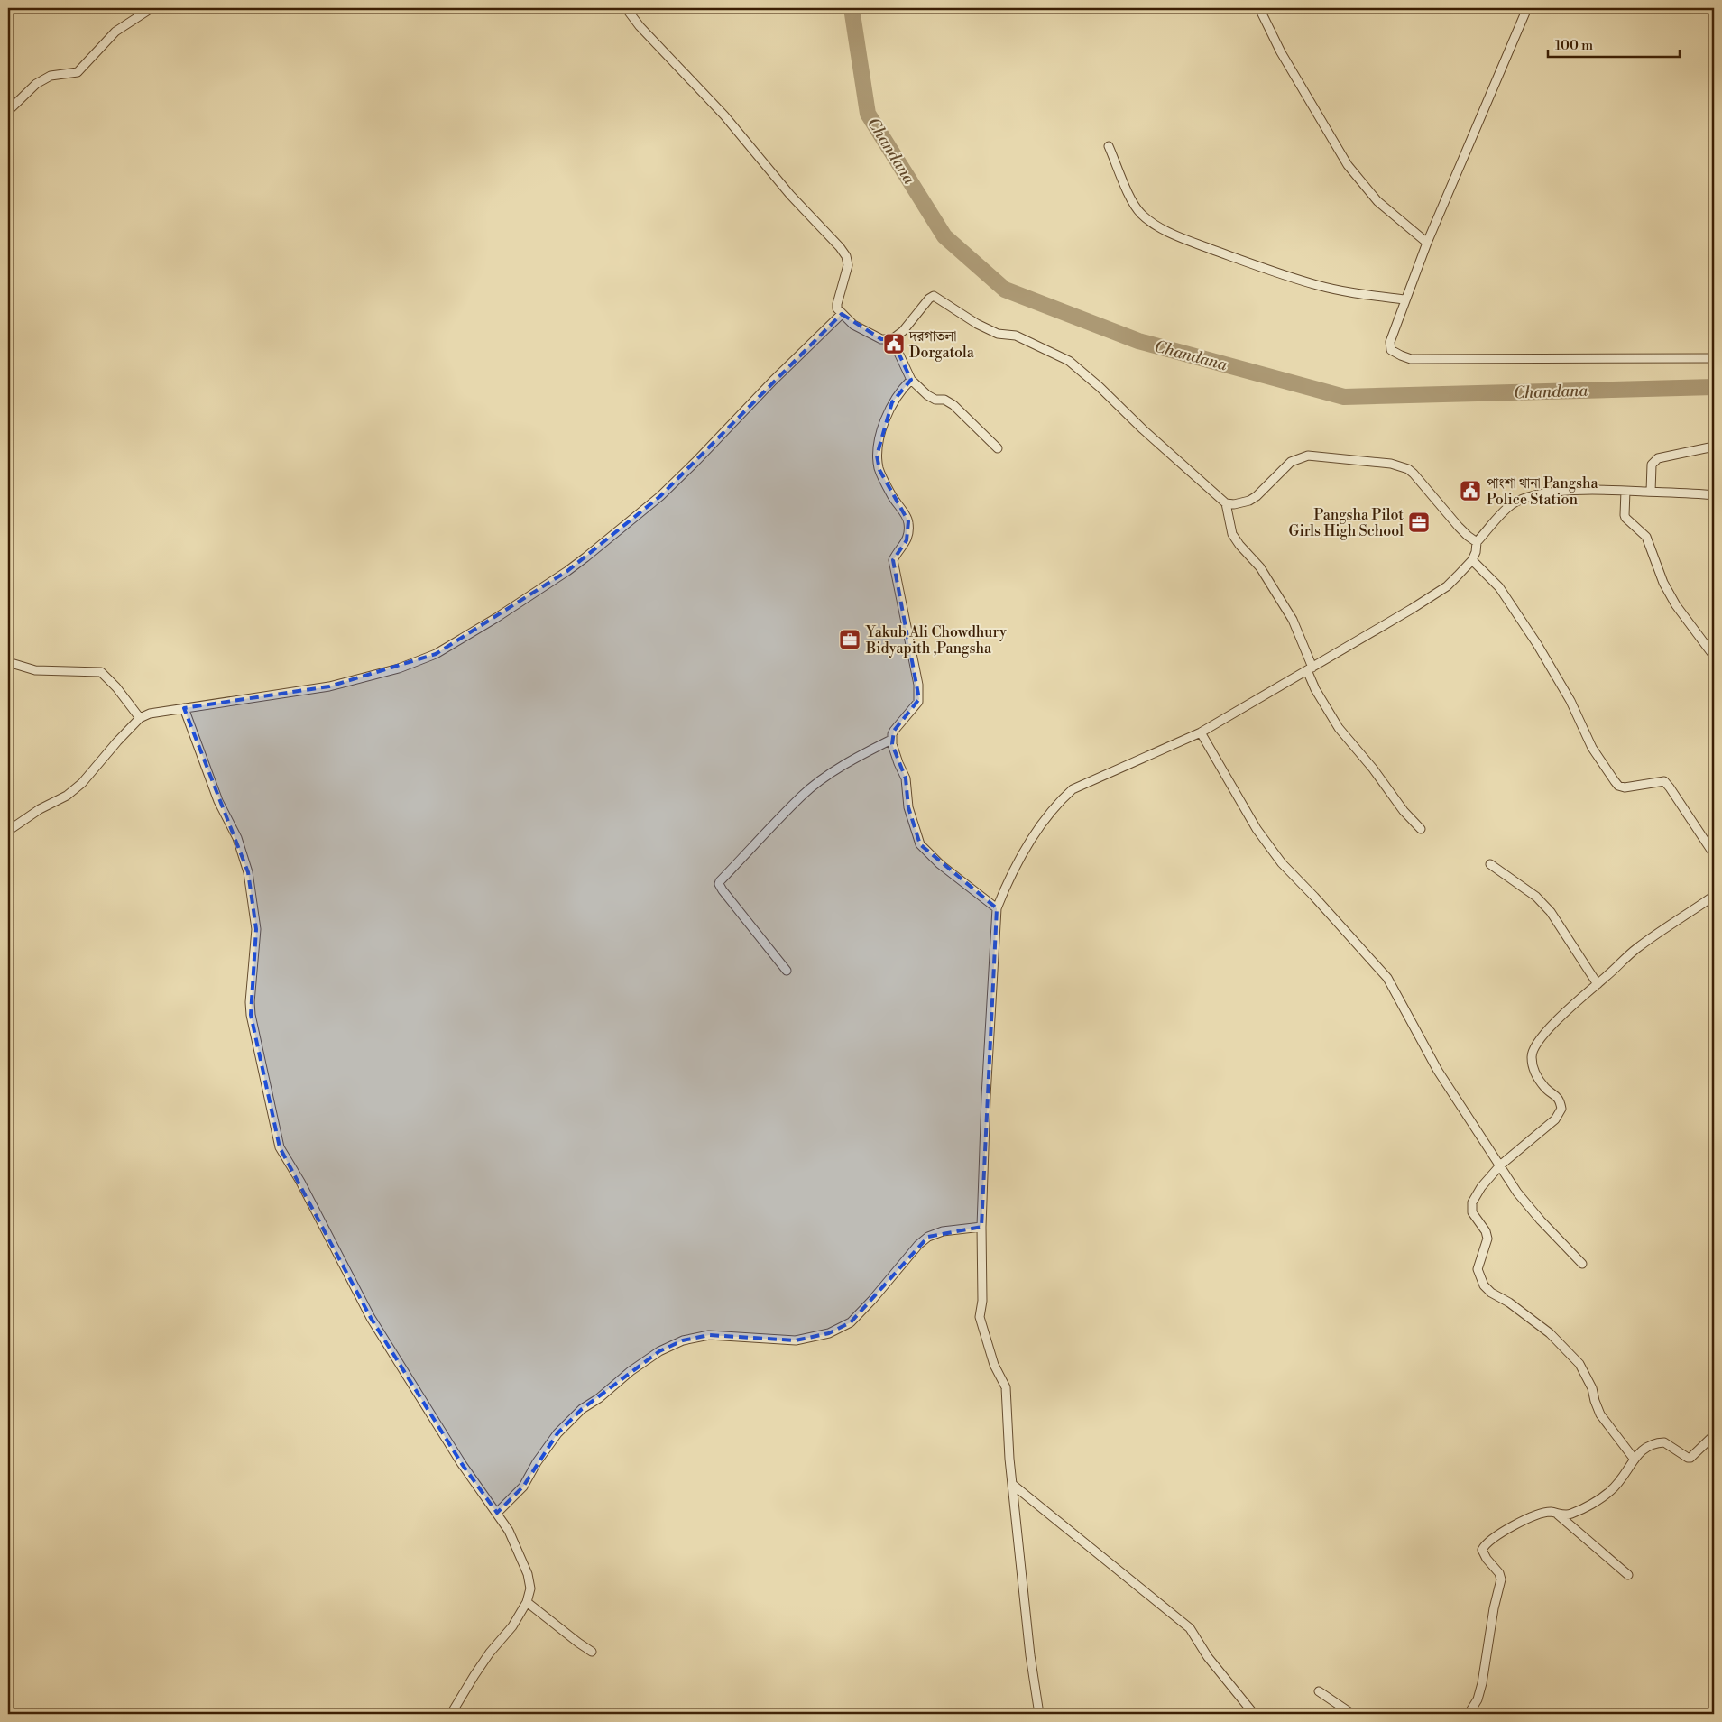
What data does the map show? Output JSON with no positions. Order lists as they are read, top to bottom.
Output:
{
  "water": ["Chandana"],
  "places": {
    "public building": ["দরগাতলা Dorgatola", "পাংশা থানা Pangsha Police Station"],
    "office": ["Pangsha Pilot Girls High School", "Yakub Ali Chowdhury Bidyapith ,Pangsha"]
  },
  "scale_bar": "100 m"
}
